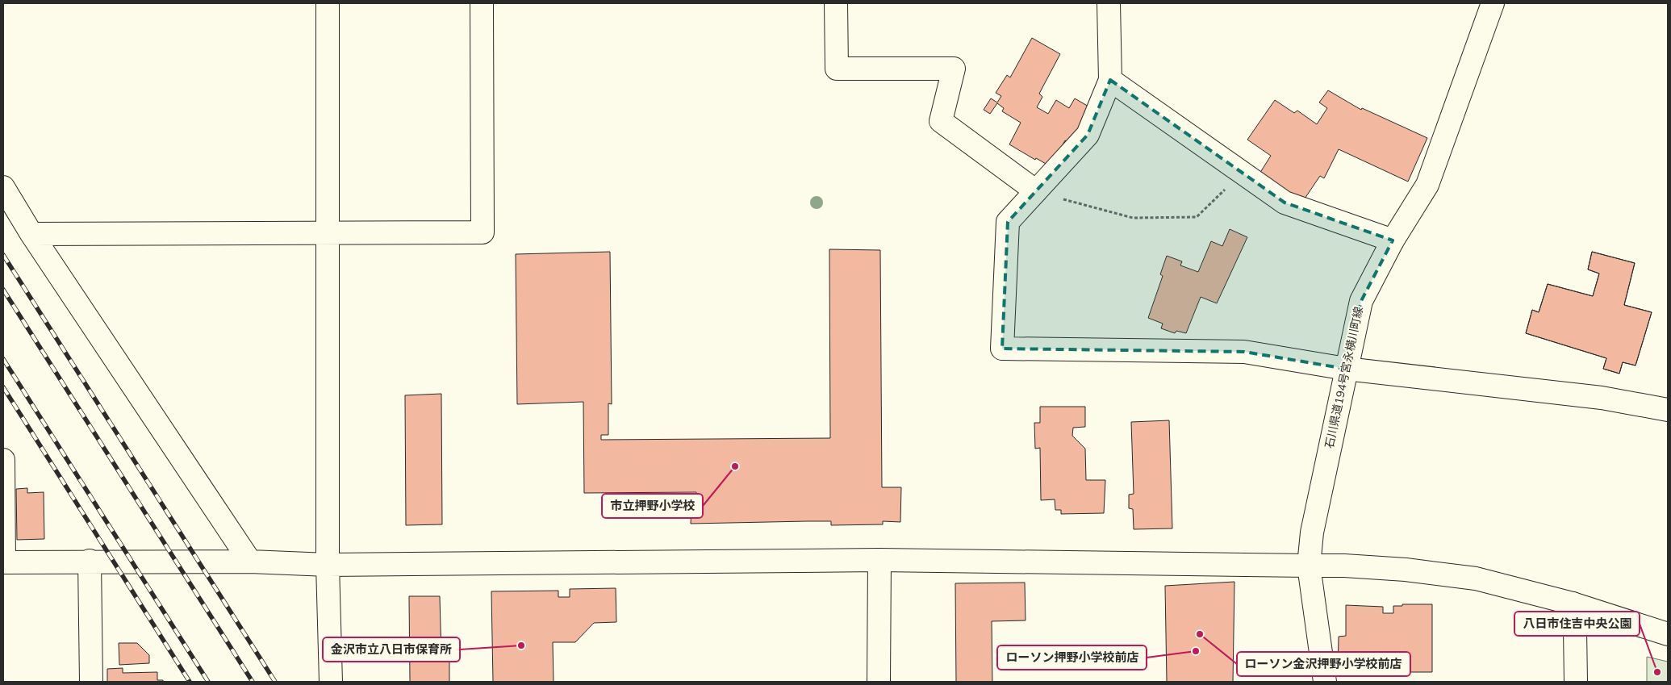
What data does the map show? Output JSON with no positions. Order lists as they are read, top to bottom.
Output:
{
  "streets": {
    "street": ["石川県道194号宮永横川町線"]
  },
  "places": [
    "市立押野小学校",
    "ローソン金沢押野小学校前店",
    "金沢市立八日市保育所",
    "ローソン押野小学校前店",
    "八日市住吉中央公園"
  ]
}
